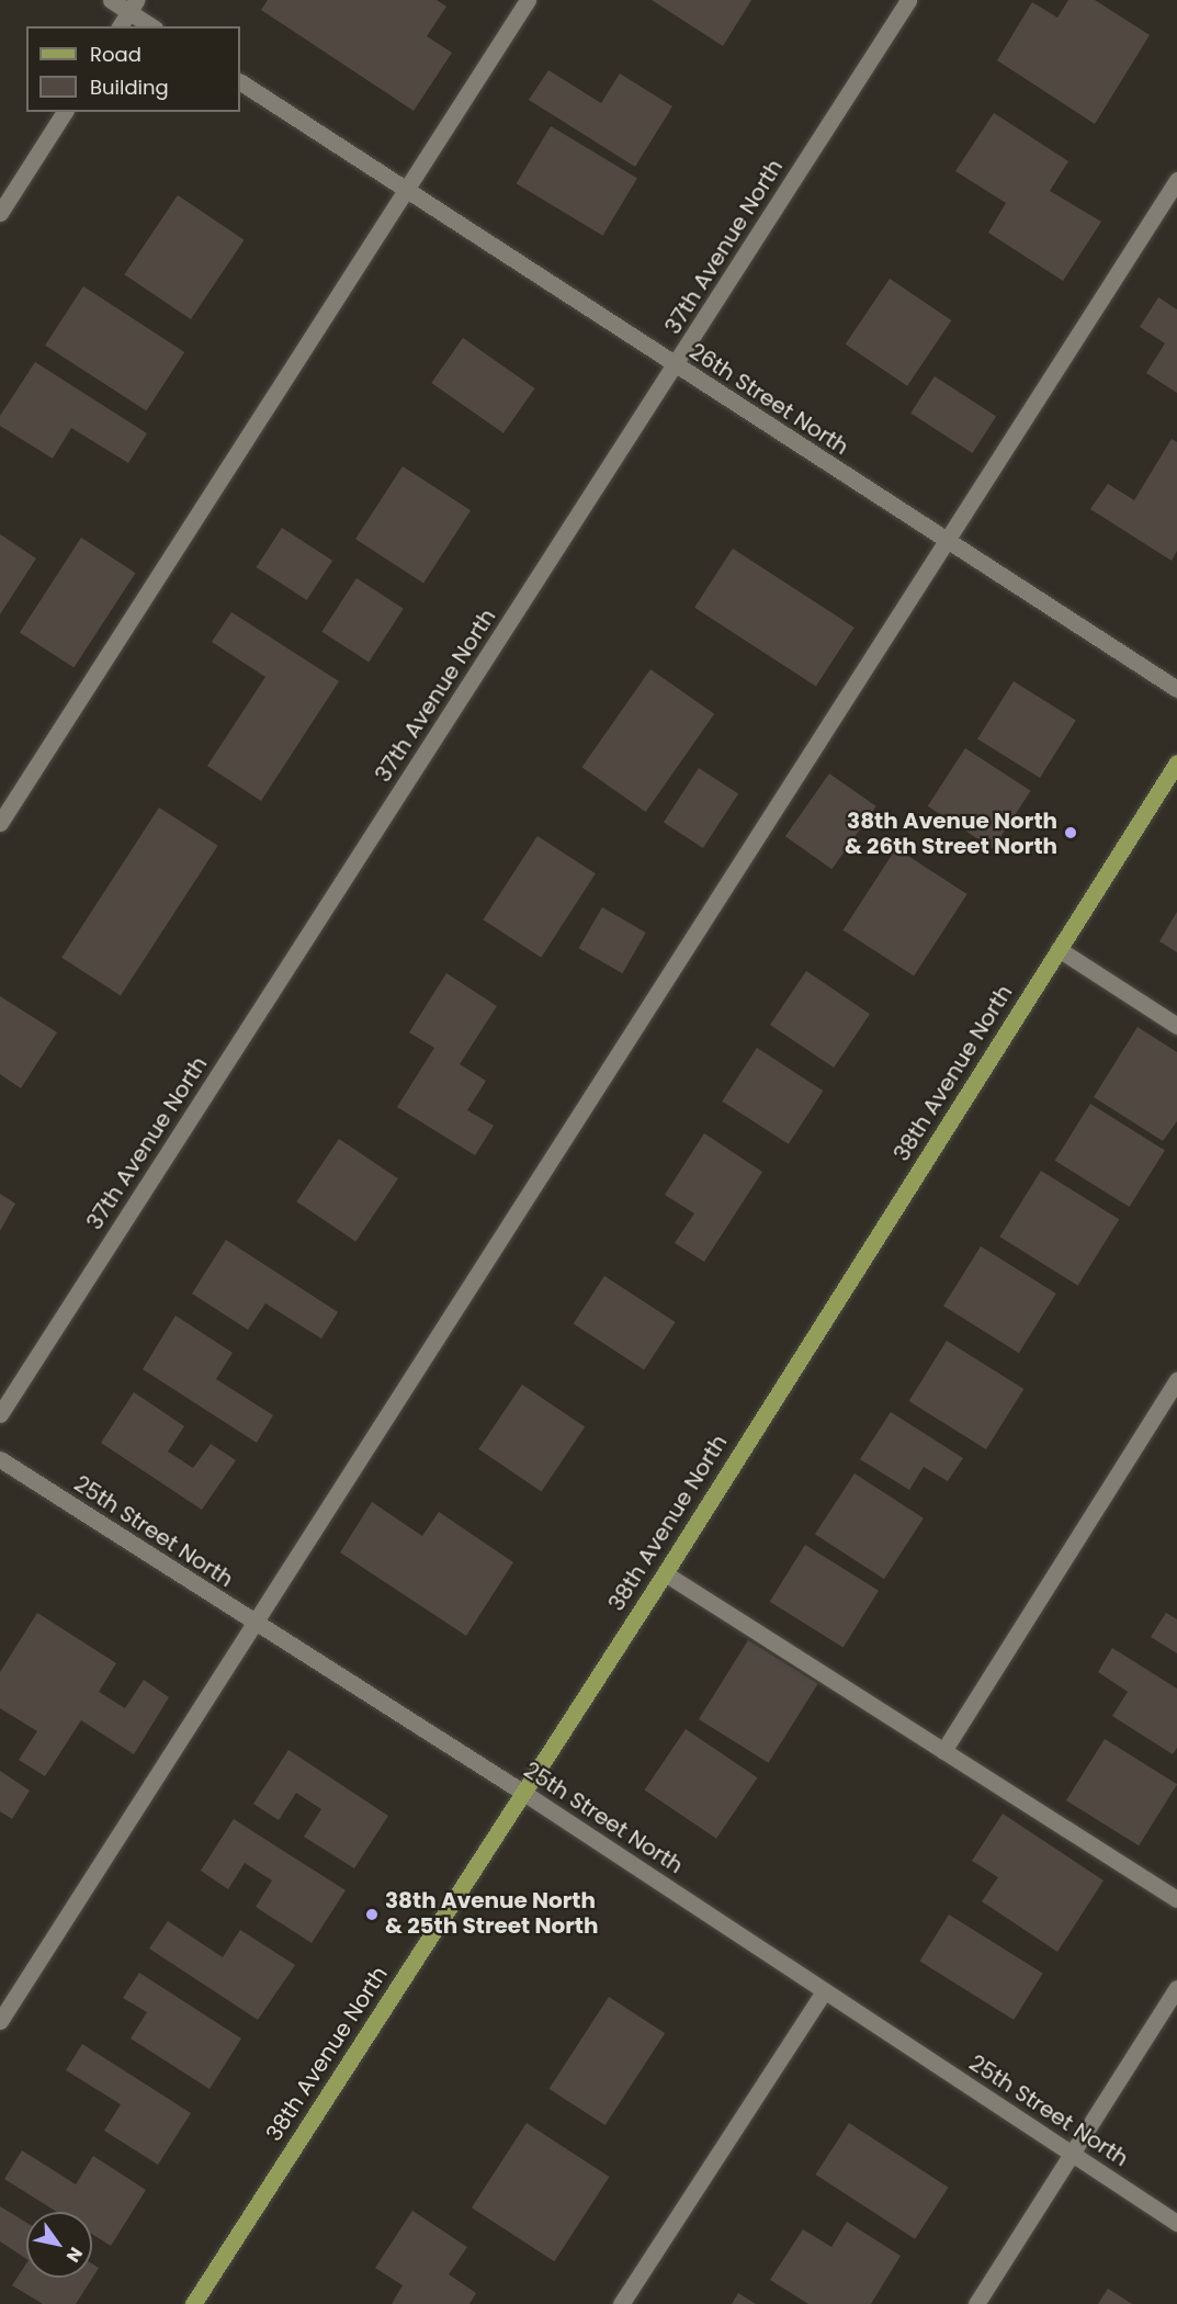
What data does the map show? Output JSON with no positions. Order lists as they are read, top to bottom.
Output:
{
  "streets": {
    "main road": ["38th Avenue North"],
    "street": ["37th Avenue North", "26th Street North", "25th Street North"]
  },
  "crossings": [
    ["37th Avenue North", "26th Street North"],
    ["38th Avenue North", "25th Street North"]
  ],
  "places": ["38th Avenue North & 26th Street North", "38th Avenue North & 25th Street North"],
  "legend": ["Road", "Building"],
  "north": "bottom right"
}
